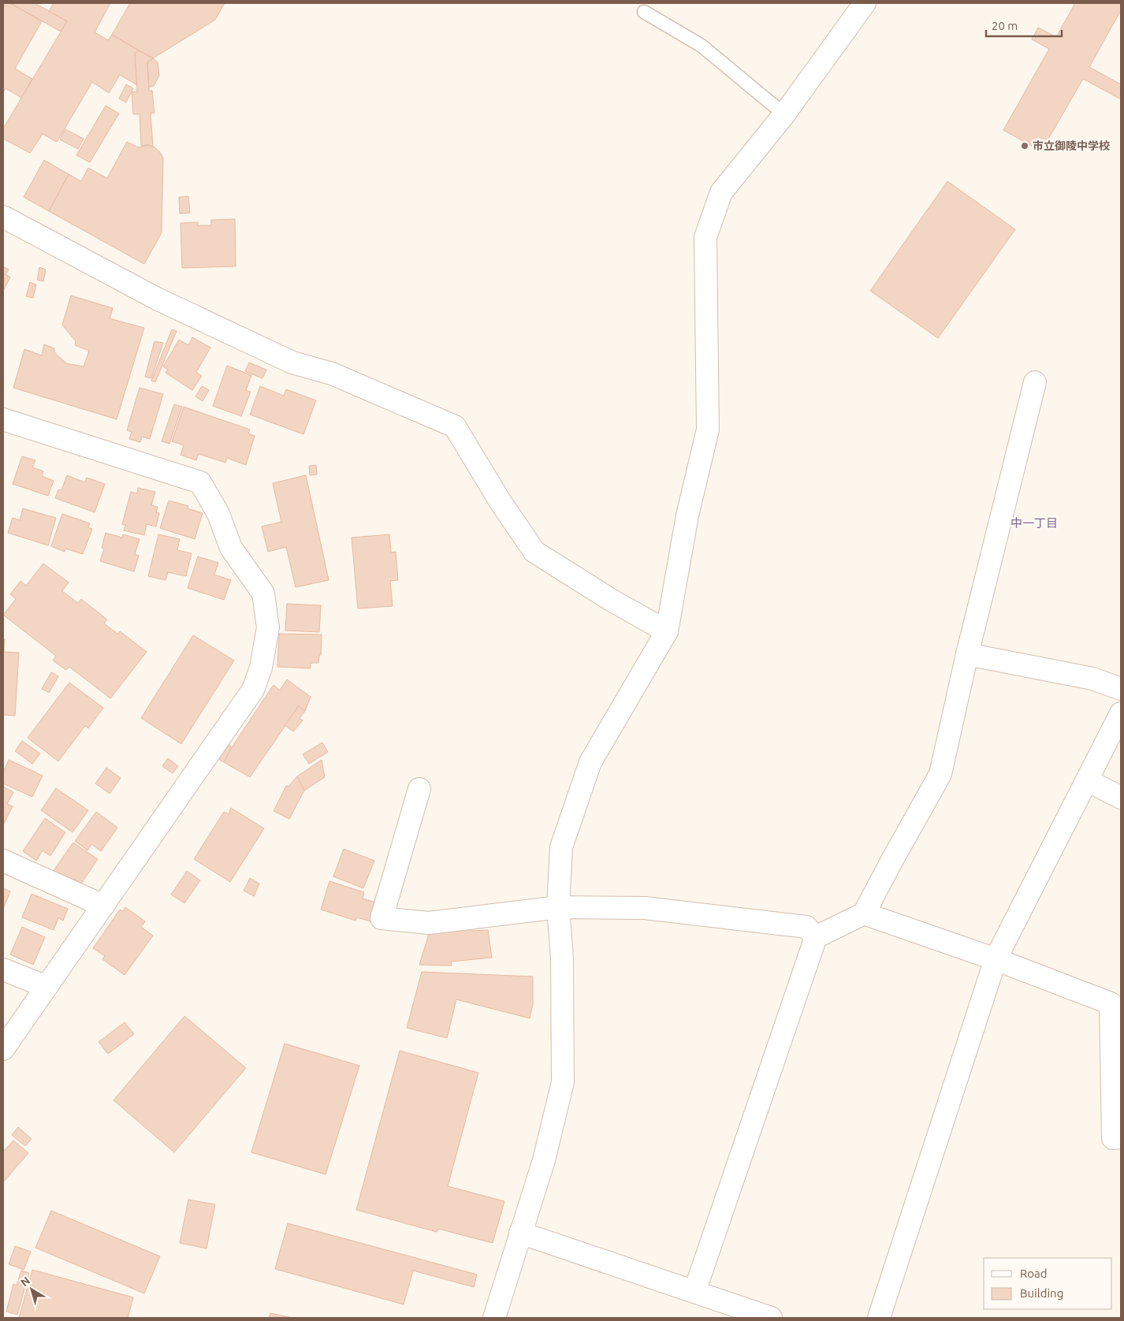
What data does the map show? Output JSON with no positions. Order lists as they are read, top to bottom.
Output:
{
  "districts": ["中一丁目"],
  "places": ["市立御陵中学校"],
  "legend": ["Road", "Building"],
  "scale_bar": "20 m",
  "north": "top left"
}
